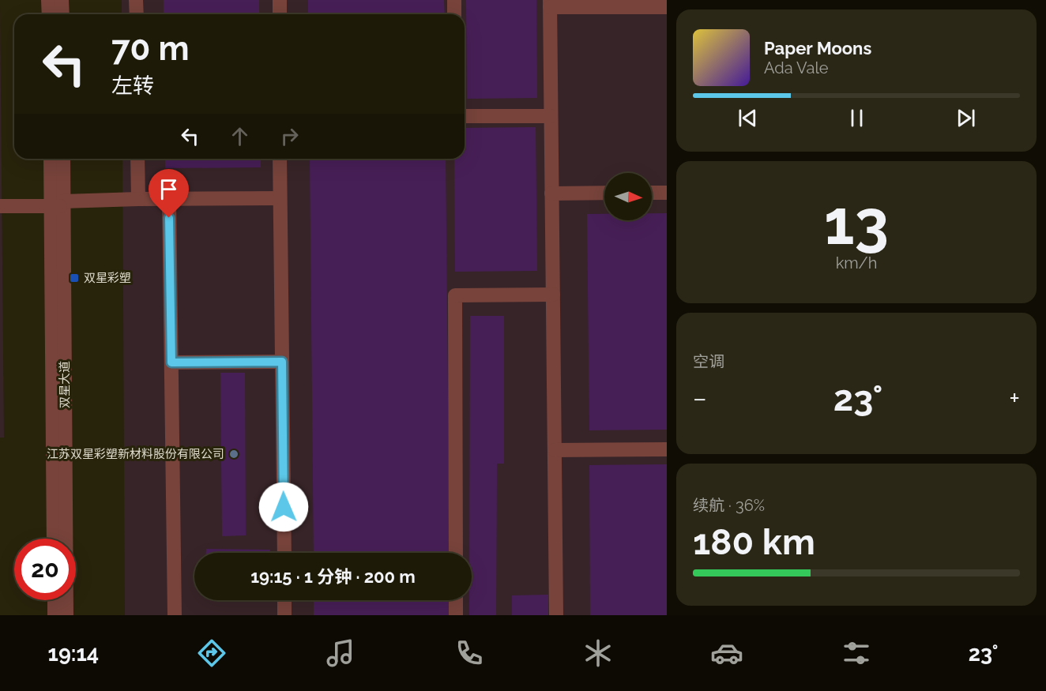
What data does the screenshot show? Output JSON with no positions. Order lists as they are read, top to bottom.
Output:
{
  "streets": {
    "street": ["双星大道"]
  },
  "places": {
    "transit": ["双星彩塑"],
    "other": ["江苏双星彩塑新材料股份有限公司"]
  },
  "north": "right",
  "page": {
    "turn": ["70 m", "左转"],
    "song": ["Paper Moons", "Ada Vale"],
    "tile": [
      ["13", "km/h"],
      "空调",
      ["续航 · 36%", "180 km"]
    ],
    "heat": ["−", "23°", "+"],
    "limit": "20",
    "trip": "19:15 · 1 分钟 · 200 m",
    "tabs": ["19:14", "23°"]
  }
}
